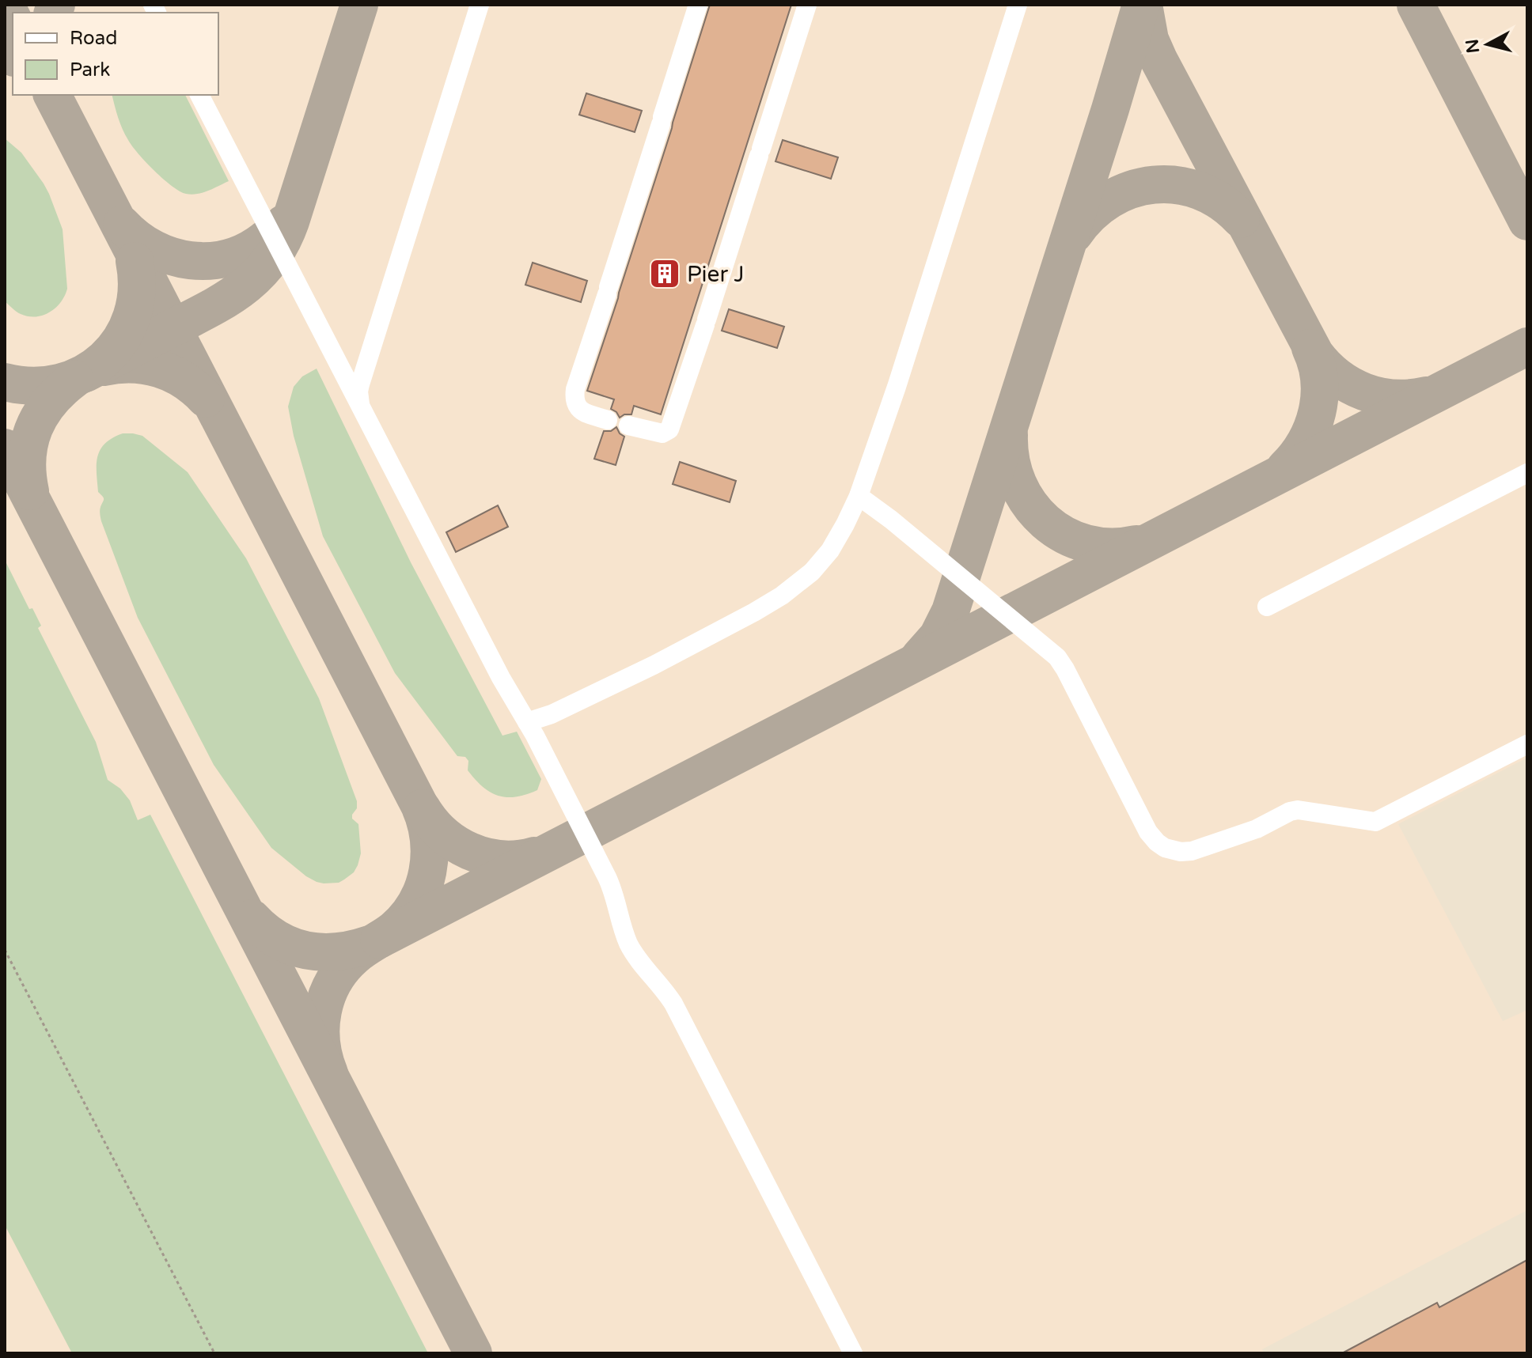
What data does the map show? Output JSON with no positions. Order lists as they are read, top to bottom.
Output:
{
  "places": {
    "building": ["Pier J"]
  },
  "legend": ["Road", "Park"],
  "north": "left"
}
